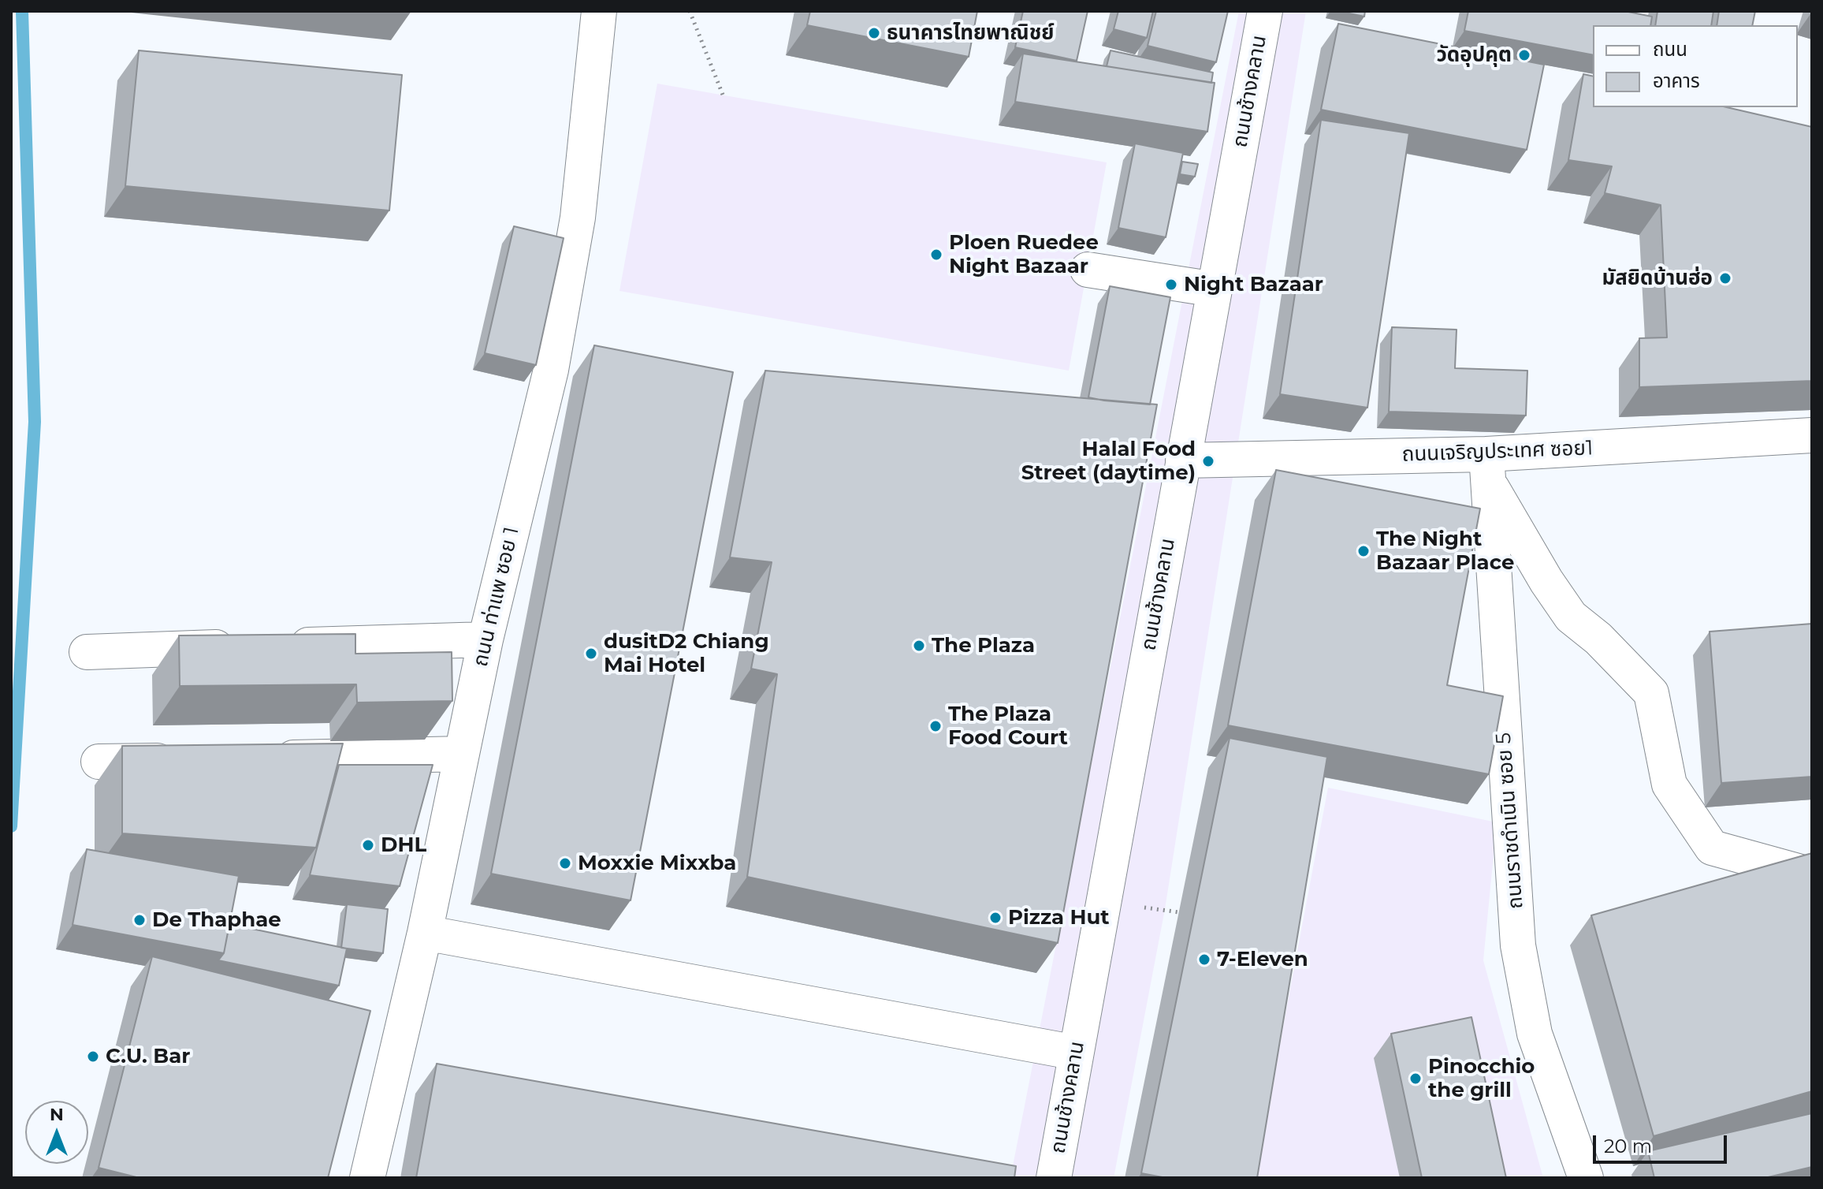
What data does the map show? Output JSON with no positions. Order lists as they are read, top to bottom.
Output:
{
  "streets": {
    "street": [
      "ถนนช้างคลาน",
      "ถนนเจริญประเทศ ซอย1",
      "ถนน ท่าแพ ซอย 1",
      "ถนนราชดำเนิน ซอย 5"
    ]
  },
  "crossings": [
    ["ถนนช้างคลาน", "ถนนเจริญประเทศ ซอย1"],
    ["ถนนเจริญประเทศ ซอย1", "ถนนราชดำเนิน ซอย 5"]
  ],
  "places": [
    "ธนาคารไทยพาณิชย์",
    "วัดอุปคุต",
    "Ploen Ruedee Night Bazaar",
    "มัสยิดบ้านฮ่อ",
    "Night Bazaar",
    "Halal Food Street (daytime)",
    "The Night Bazaar Place",
    "The Plaza",
    "dusitD2 Chiang Mai Hotel",
    "The Plaza Food Court",
    "DHL",
    "Moxxie Mixxba",
    "Pizza Hut",
    "De Thaphae",
    "7-Eleven",
    "C.U. Bar",
    "Pinocchio the grill"
  ],
  "legend": ["ถนน", "อาคาร"],
  "scale_bar": "20 m",
  "north": "top"
}
